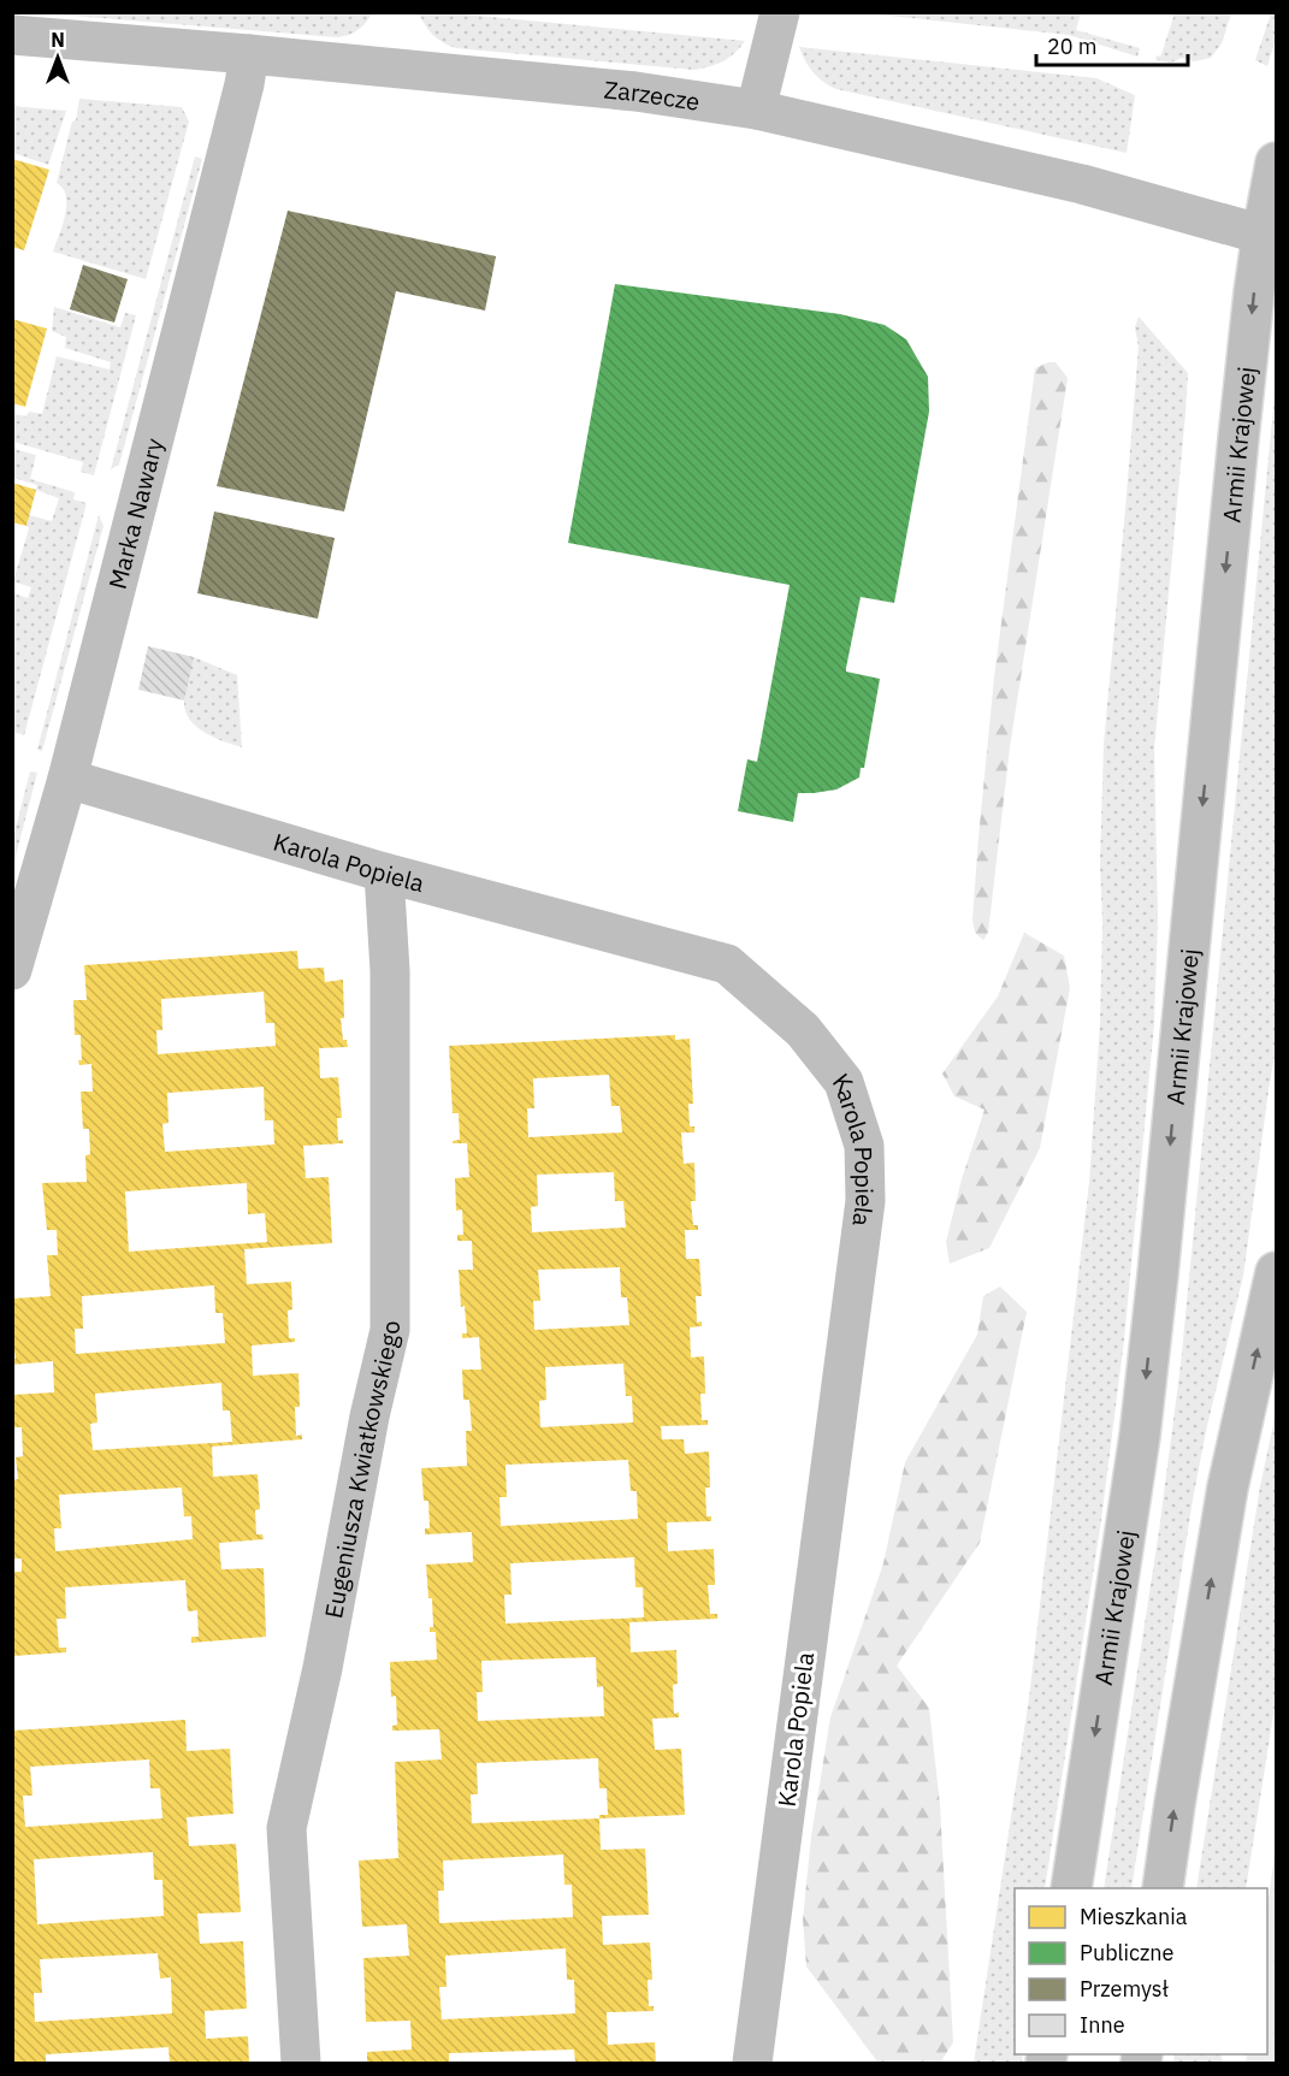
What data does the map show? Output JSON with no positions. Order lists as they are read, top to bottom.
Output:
{
  "streets": {
    "street": [
      "Zarzecze",
      "Armii Krajowej",
      "Marka Nawary",
      "Karola Popiela",
      "Eugeniusza Kwiatkowskiego"
    ]
  },
  "crossings": [
    ["Zarzecze", "Armii Krajowej"],
    ["Zarzecze", "Marka Nawary"],
    ["Marka Nawary", "Karola Popiela"],
    ["Karola Popiela", "Eugeniusza Kwiatkowskiego"]
  ],
  "legend": [
    "Mieszkania",
    "Publiczne",
    "Przemysł",
    "Inne"
  ],
  "scale_bar": "20 m",
  "north": "top"
}
